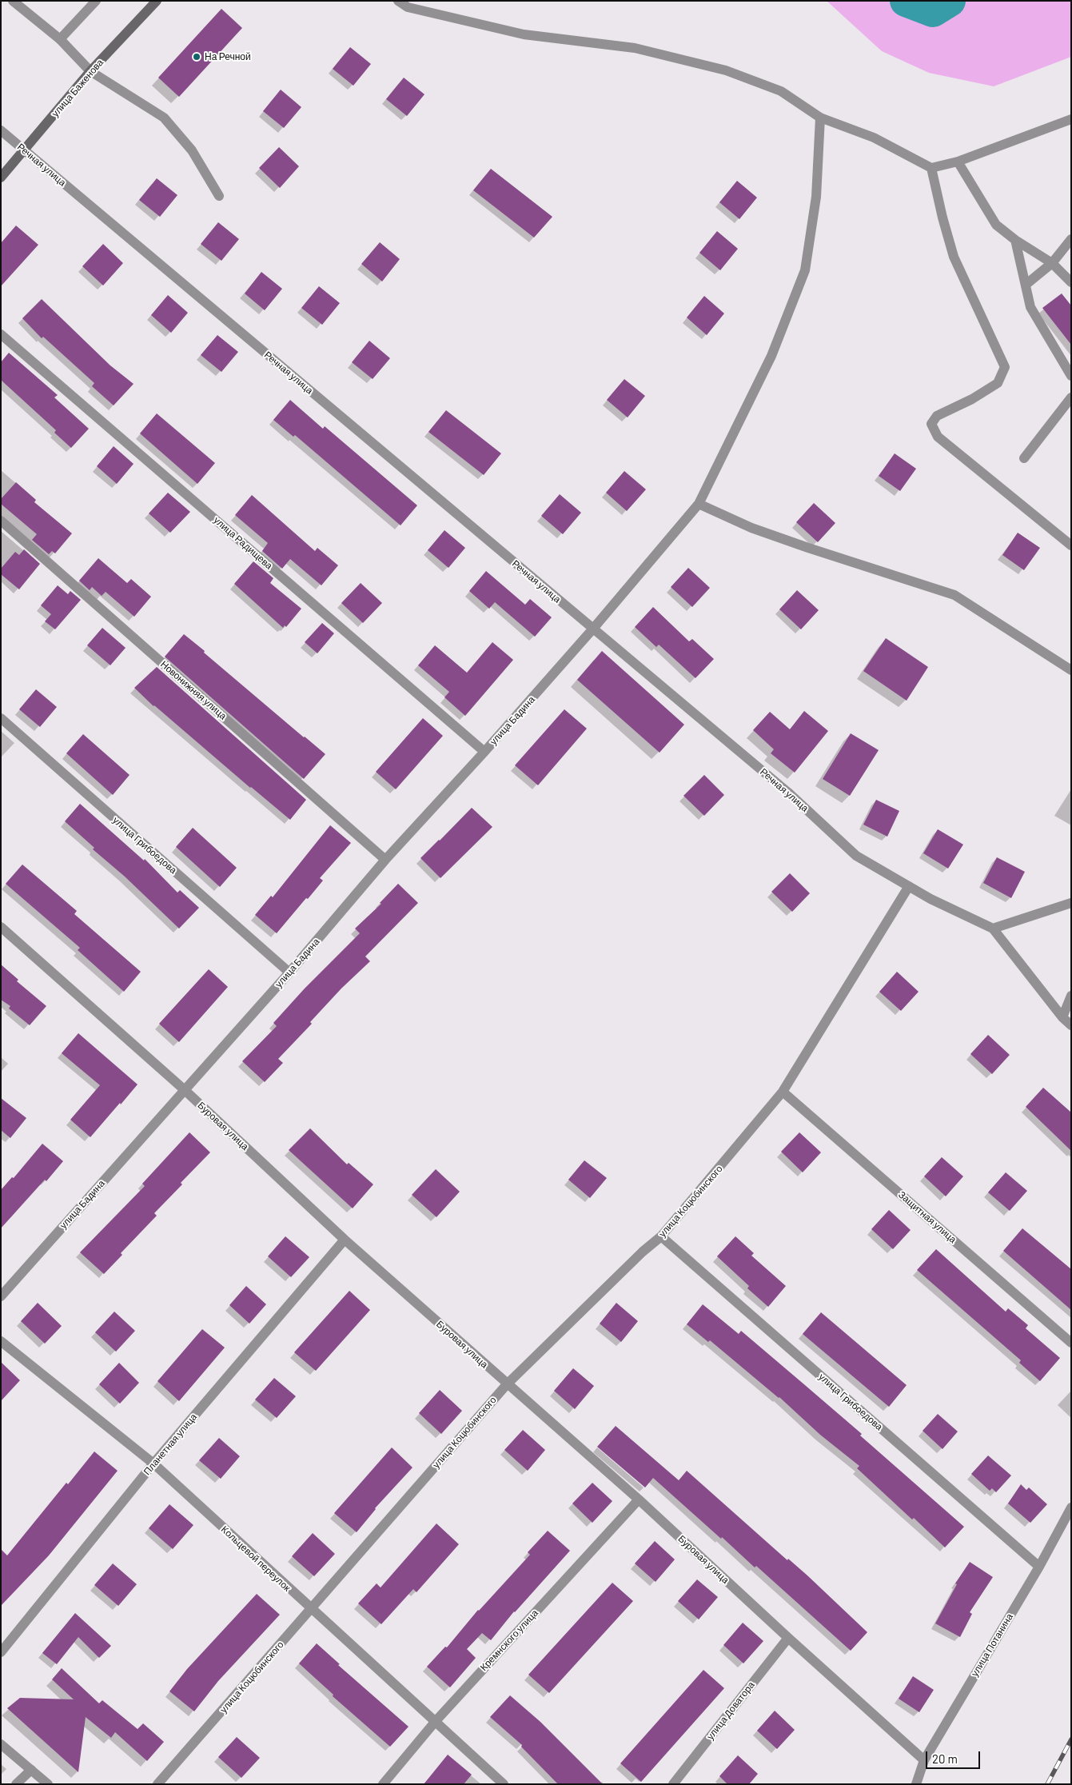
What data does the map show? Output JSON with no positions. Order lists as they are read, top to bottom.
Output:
{
  "streets": {
    "main road": ["улица Баженова"],
    "street": [
      "Речная улица",
      "улица Радищева",
      "Новонижняя улица",
      "улица Бадина",
      "улица Грибоедова",
      "Буровая улица",
      "улица Коцюбинского",
      "Защитная улица",
      "Планетная улица",
      "Кольцевой переулок",
      "Кремнского улица",
      "улица Потанина",
      "улица Доватора"
    ]
  },
  "crossings": [
    ["улица Баженова", "Речная улица"],
    ["Речная улица", "улица Бадина"],
    ["Речная улица", "улица Коцюбинского"],
    ["улица Радищева", "улица Бадина"],
    ["Новонижняя улица", "улица Бадина"],
    ["улица Бадина", "улица Грибоедова"],
    ["улица Бадина", "Буровая улица"],
    ["улица Грибоедова", "улица Коцюбинского"],
    ["улица Грибоедова", "улица Потанина"],
    ["Буровая улица", "улица Коцюбинского"],
    ["Буровая улица", "Планетная улица"],
    ["Буровая улица", "Кремнского улица"],
    ["Буровая улица", "улица Потанина"],
    ["Буровая улица", "улица Доватора"],
    ["улица Коцюбинского", "Защитная улица"],
    ["улица Коцюбинского", "Кольцевой переулок"],
    ["Планетная улица", "Кольцевой переулок"],
    ["Кольцевой переулок", "Кремнского улица"]
  ],
  "places": ["На Речной"],
  "scale_bar": "20 m"
}
